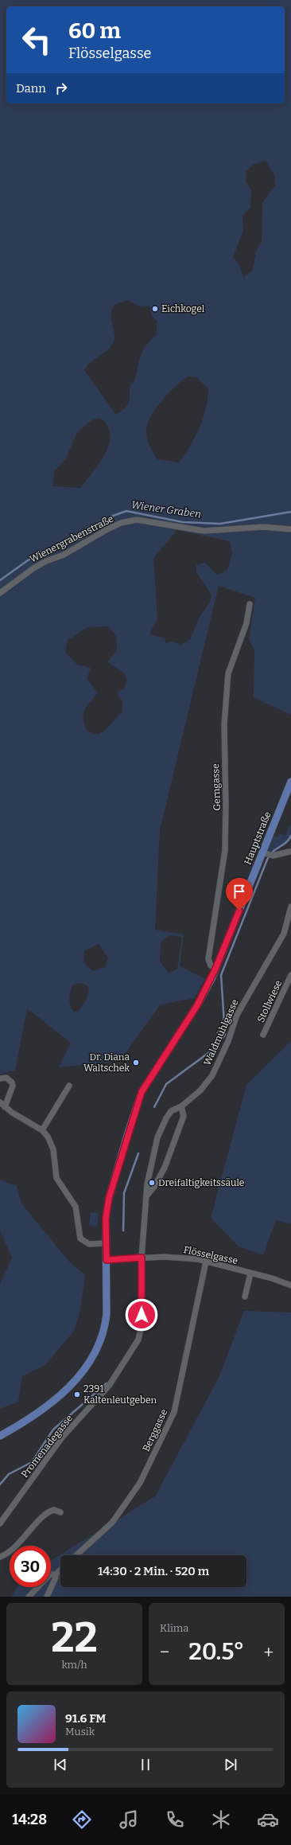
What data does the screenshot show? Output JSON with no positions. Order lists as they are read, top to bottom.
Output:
{
  "streets": {
    "main road": ["Hauptstraße"],
    "street": [
      "Wienergrabenstraße",
      "Gerngasse",
      "Stollwiese",
      "Waldmühlgasse",
      "Flösselgasse",
      "Berggasse",
      "Promenadegasse"
    ]
  },
  "crossings": [
    ["Gerngasse", "Hauptstraße"],
    ["Hauptstraße", "Flösselgasse"],
    ["Waldmühlgasse", "Promenadegasse"],
    ["Flösselgasse", "Berggasse"],
    ["Flösselgasse", "Promenadegasse"]
  ],
  "water": ["Wiener Graben"],
  "places": [
    "Eichkogel",
    "Dr. Diana Waltschek",
    "Dreifaltigkeitssäule",
    "2391 Kaltenleutgeben"
  ],
  "page": {
    "turn": ["60 m", "Flösselgasse"],
    "then": "Dann",
    "limit": "30",
    "trip": "14:30 · 2 Min. · 520 m",
    "tile": [
      ["22", "km/h"],
      "Klima"
    ],
    "heat": ["−", "20.5°", "+"],
    "song": ["91.6 FM", "Musik"],
    "tabs": "14:28"
  }
}
